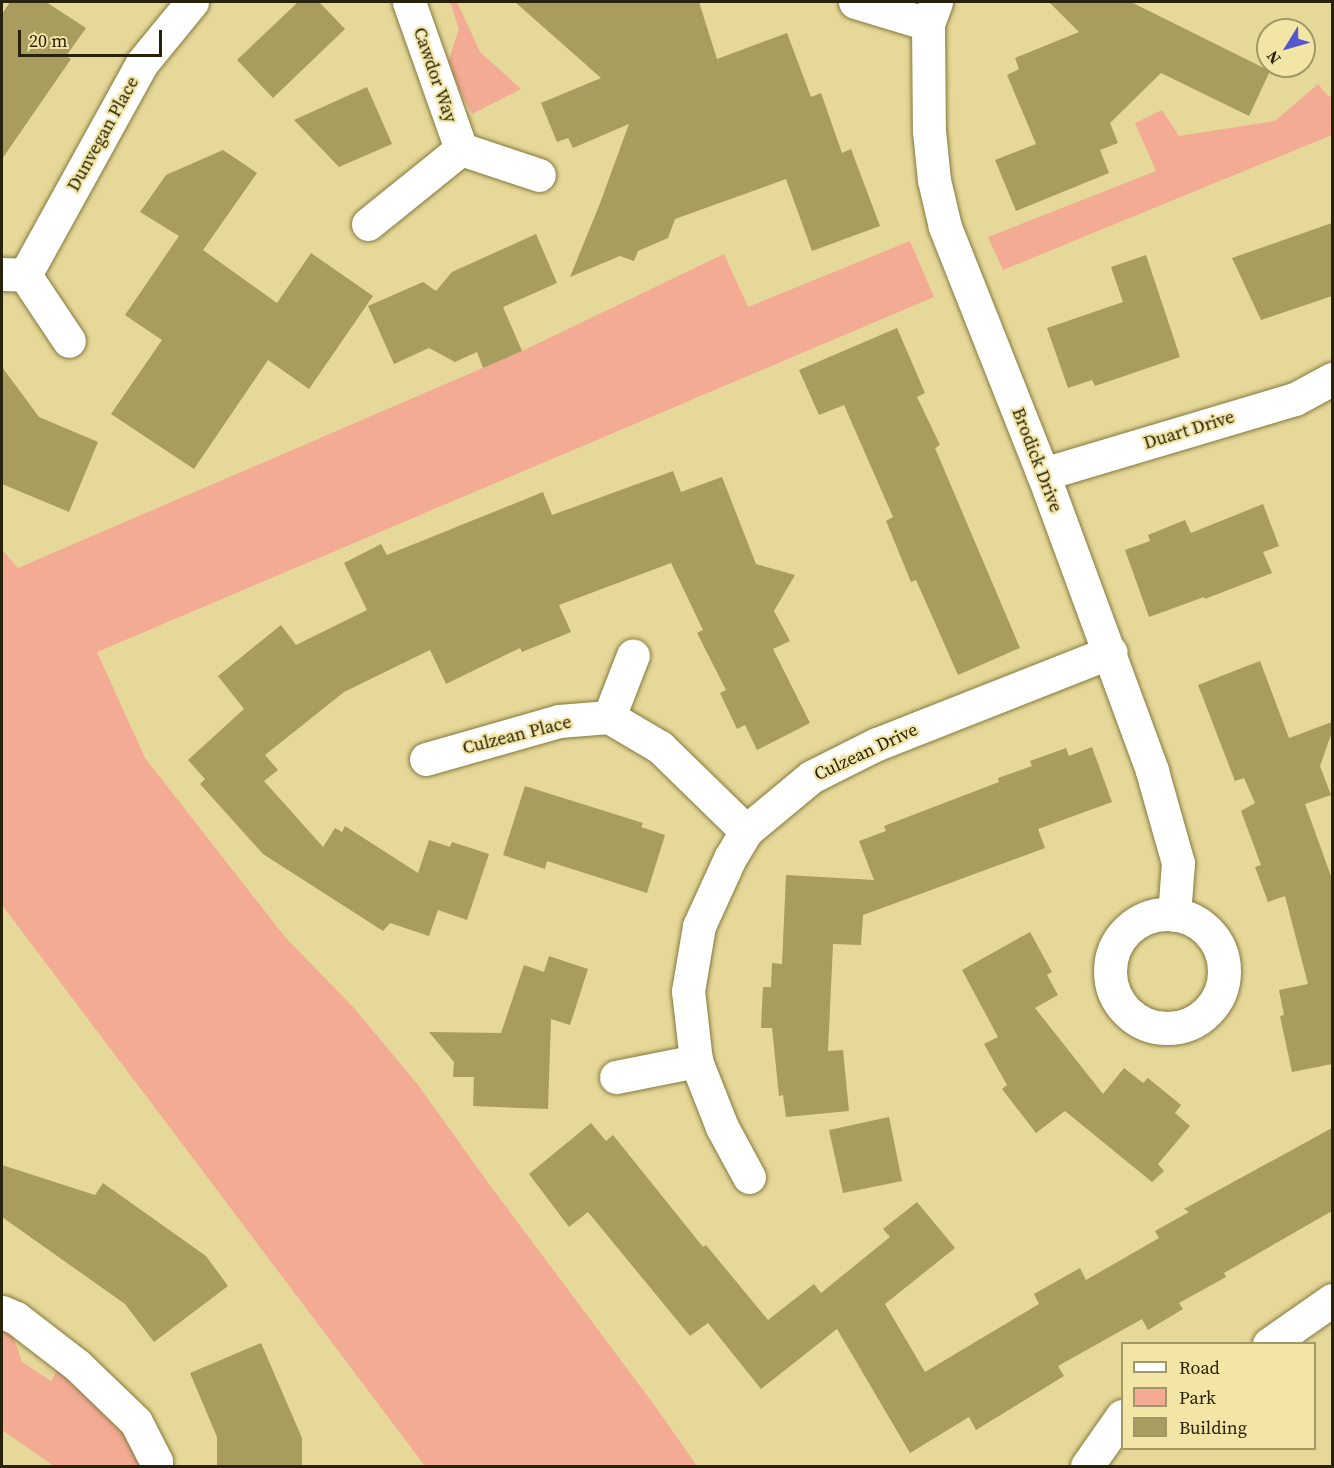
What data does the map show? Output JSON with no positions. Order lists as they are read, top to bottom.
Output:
{
  "streets": {
    "street": [
      "Cawdor Way",
      "Dunvegan Place",
      "Duart Drive",
      "Brodick Drive",
      "Culzean Place",
      "Culzean Drive"
    ]
  },
  "crossings": [
    ["Duart Drive", "Brodick Drive"],
    ["Brodick Drive", "Culzean Drive"]
  ],
  "legend": ["Road", "Park", "Building"],
  "scale_bar": "20 m",
  "north": "bottom left"
}
